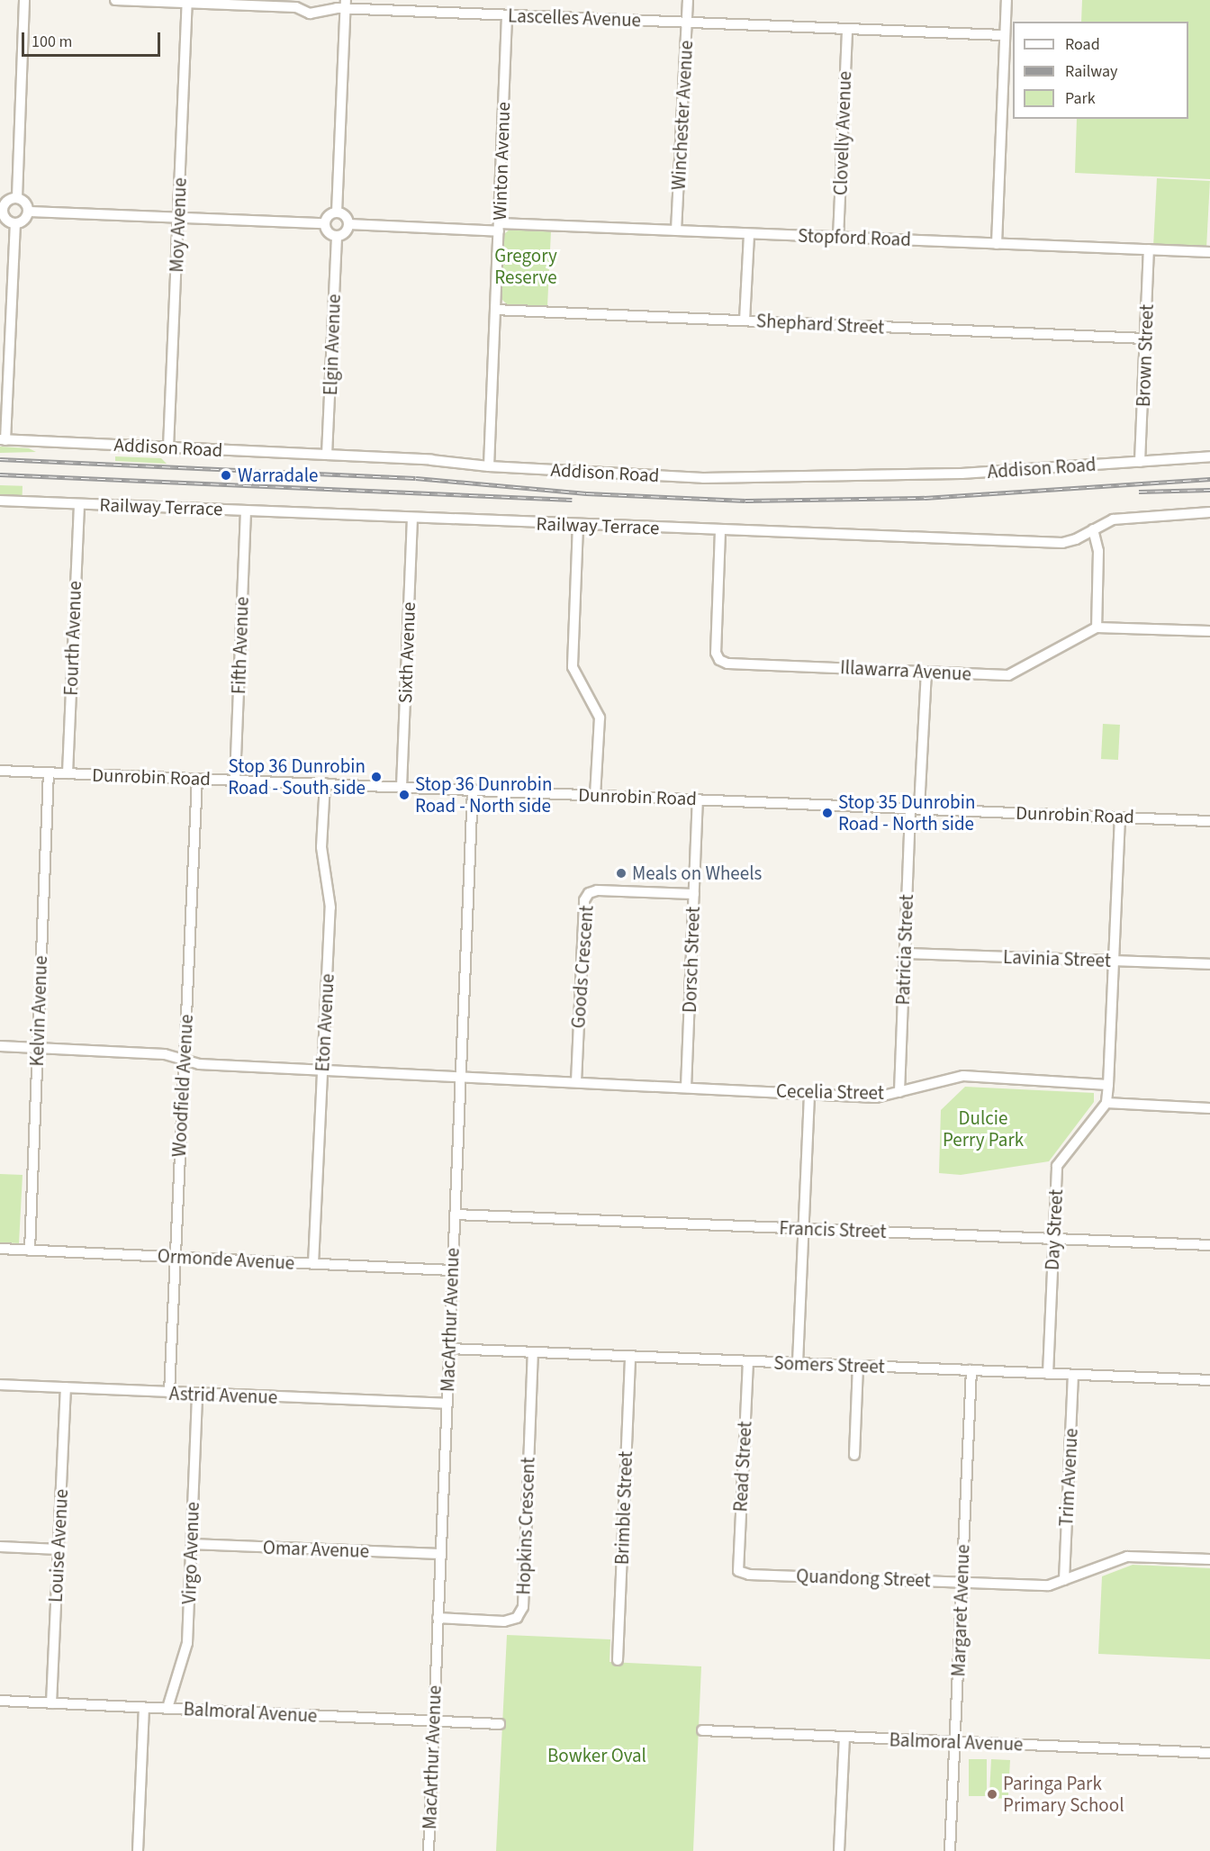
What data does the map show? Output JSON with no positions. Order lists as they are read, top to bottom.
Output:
{
  "streets": {
    "street": [
      "Lascelles Avenue",
      "Winchester Avenue",
      "Clovelly Avenue",
      "Winton Avenue",
      "Moy Avenue",
      "Stopford Road",
      "Shephard Street",
      "Elgin Avenue",
      "Brown Street",
      "Addison Road",
      "Railway Terrace",
      "Fourth Avenue",
      "Fifth Avenue",
      "Sixth Avenue",
      "Illawarra Avenue",
      "Dunrobin Road",
      "Patricia Street",
      "Lavinia Street",
      "Dorsch Street",
      "Goods Crescent",
      "Kelvin Avenue",
      "Eton Avenue",
      "Woodfield Avenue",
      "Cecelia Street",
      "Francis Street",
      "Day Street",
      "Ormonde Avenue",
      "MacArthur Avenue",
      "Somers Street",
      "Astrid Avenue",
      "Read Street",
      "Trim Avenue",
      "Brimble Street",
      "Hopkins Crescent",
      "Louise Avenue",
      "Omar Avenue",
      "Virgo Avenue",
      "Quandong Street",
      "Margaret Avenue",
      "Balmoral Avenue"
    ]
  },
  "crossings": [
    ["Lascelles Avenue", "Winchester Avenue"],
    ["Lascelles Avenue", "Clovelly Avenue"],
    ["Lascelles Avenue", "Winton Avenue"],
    ["Lascelles Avenue", "Moy Avenue"],
    ["Winchester Avenue", "Stopford Road"],
    ["Clovelly Avenue", "Stopford Road"],
    ["Winton Avenue", "Stopford Road"],
    ["Winton Avenue", "Shephard Street"],
    ["Winton Avenue", "Addison Road"],
    ["Moy Avenue", "Addison Road"],
    ["Stopford Road", "Elgin Avenue"],
    ["Stopford Road", "Brown Street"],
    ["Shephard Street", "Brown Street"],
    ["Elgin Avenue", "Addison Road"],
    ["Brown Street", "Addison Road"],
    ["Railway Terrace", "Fourth Avenue"],
    ["Railway Terrace", "Fifth Avenue"],
    ["Railway Terrace", "Sixth Avenue"],
    ["Railway Terrace", "Illawarra Avenue"],
    ["Fourth Avenue", "Dunrobin Road"],
    ["Fifth Avenue", "Dunrobin Road"],
    ["Sixth Avenue", "Dunrobin Road"],
    ["Illawarra Avenue", "Patricia Street"],
    ["Dunrobin Road", "Patricia Street"],
    ["Dunrobin Road", "Dorsch Street"],
    ["Dunrobin Road", "Kelvin Avenue"],
    ["Dunrobin Road", "Eton Avenue"],
    ["Dunrobin Road", "Woodfield Avenue"],
    ["Dunrobin Road", "MacArthur Avenue"],
    ["Patricia Street", "Lavinia Street"],
    ["Patricia Street", "Cecelia Street"],
    ["Dorsch Street", "Goods Crescent"],
    ["Dorsch Street", "Cecelia Street"],
    ["Goods Crescent", "Cecelia Street"],
    ["Kelvin Avenue", "Cecelia Street"],
    ["Kelvin Avenue", "Ormonde Avenue"],
    ["Eton Avenue", "Cecelia Street"],
    ["Eton Avenue", "Ormonde Avenue"],
    ["Woodfield Avenue", "Cecelia Street"],
    ["Woodfield Avenue", "Ormonde Avenue"],
    ["Woodfield Avenue", "Astrid Avenue"],
    ["Cecelia Street", "MacArthur Avenue"],
    ["Francis Street", "Day Street"],
    ["Francis Street", "MacArthur Avenue"],
    ["Day Street", "Somers Street"],
    ["Ormonde Avenue", "MacArthur Avenue"],
    ["MacArthur Avenue", "Somers Street"],
    ["MacArthur Avenue", "Astrid Avenue"],
    ["MacArthur Avenue", "Hopkins Crescent"],
    ["MacArthur Avenue", "Omar Avenue"],
    ["MacArthur Avenue", "Balmoral Avenue"],
    ["Somers Street", "Read Street"],
    ["Somers Street", "Trim Avenue"],
    ["Somers Street", "Brimble Street"],
    ["Somers Street", "Hopkins Crescent"],
    ["Somers Street", "Margaret Avenue"],
    ["Astrid Avenue", "Louise Avenue"],
    ["Astrid Avenue", "Virgo Avenue"],
    ["Read Street", "Quandong Street"],
    ["Trim Avenue", "Quandong Street"],
    ["Louise Avenue", "Balmoral Avenue"],
    ["Omar Avenue", "Virgo Avenue"],
    ["Virgo Avenue", "Balmoral Avenue"],
    ["Quandong Street", "Margaret Avenue"],
    ["Margaret Avenue", "Balmoral Avenue"]
  ],
  "parks": ["Gregory Reserve", "Dulcie Perry Park", "Bowker Oval"],
  "places": [
    "Warradale",
    "Stop 36 Dunrobin Road - South side",
    "Stop 36 Dunrobin Road - North side",
    "Stop 35 Dunrobin Road - North side",
    "Meals on Wheels",
    "Paringa Park Primary School"
  ],
  "legend": ["Road", "Railway", "Park"],
  "scale_bar": "100 m"
}
